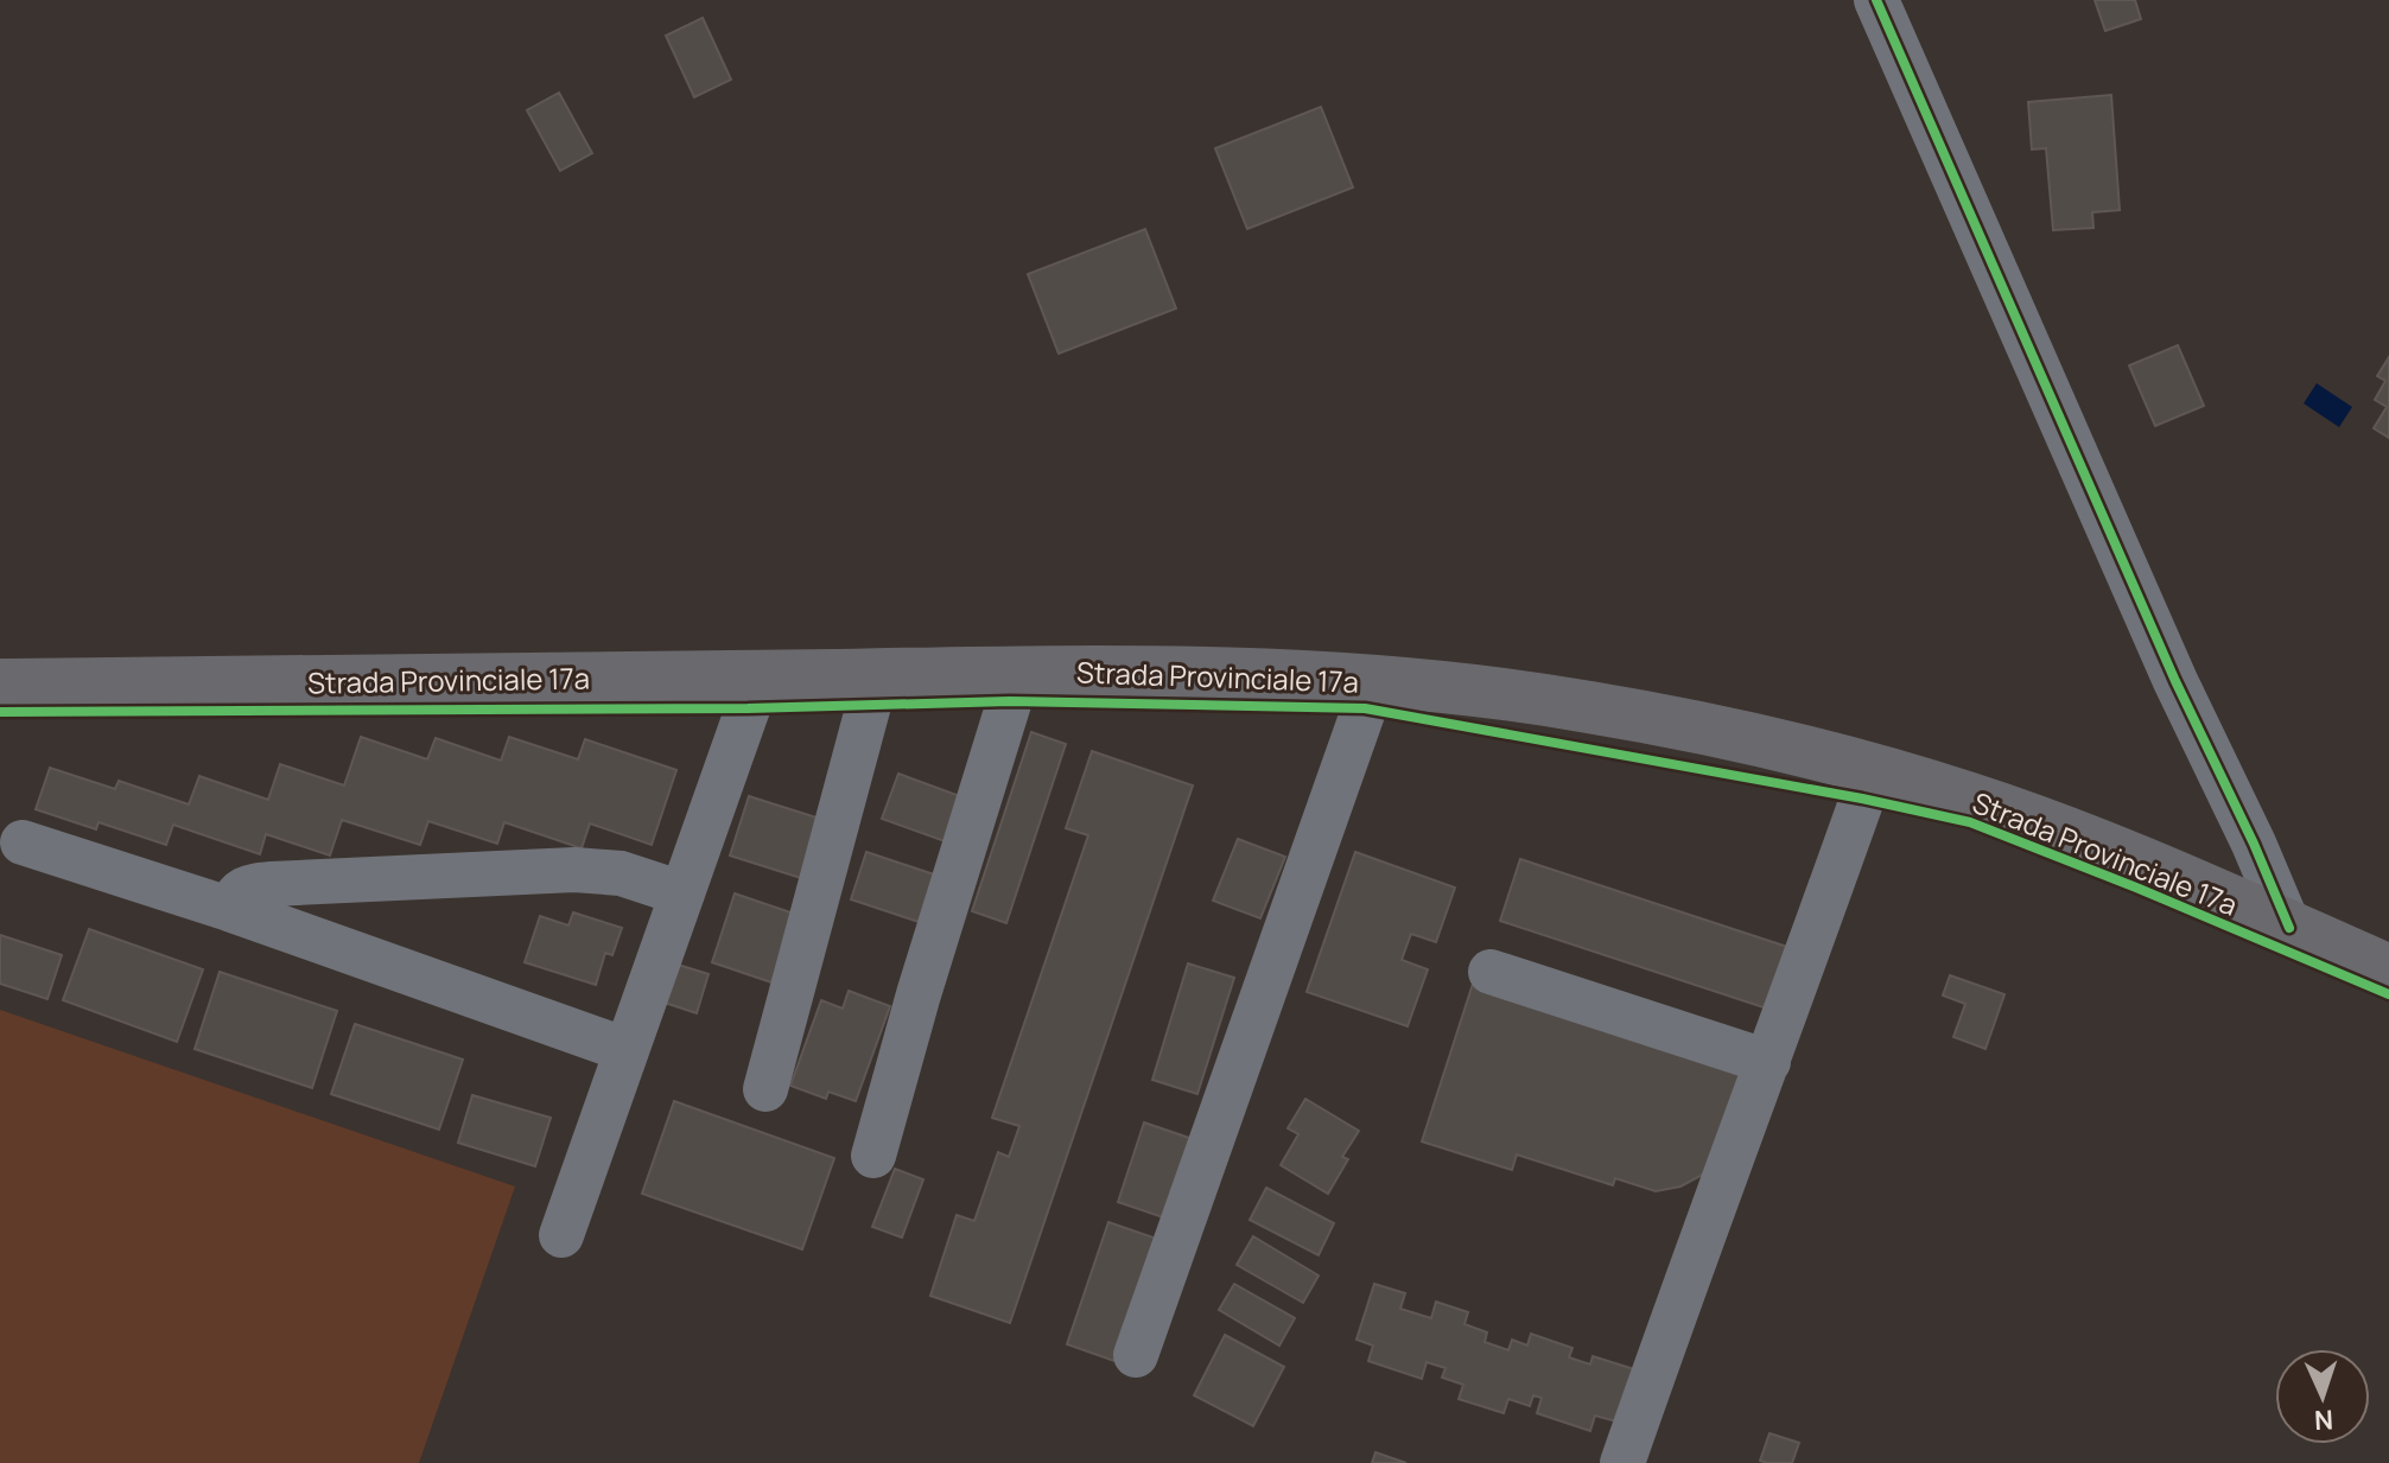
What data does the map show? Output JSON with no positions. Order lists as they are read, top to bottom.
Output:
{
  "streets": {
    "main road": ["Strada Provinciale 17a"]
  },
  "north": "bottom"
}
